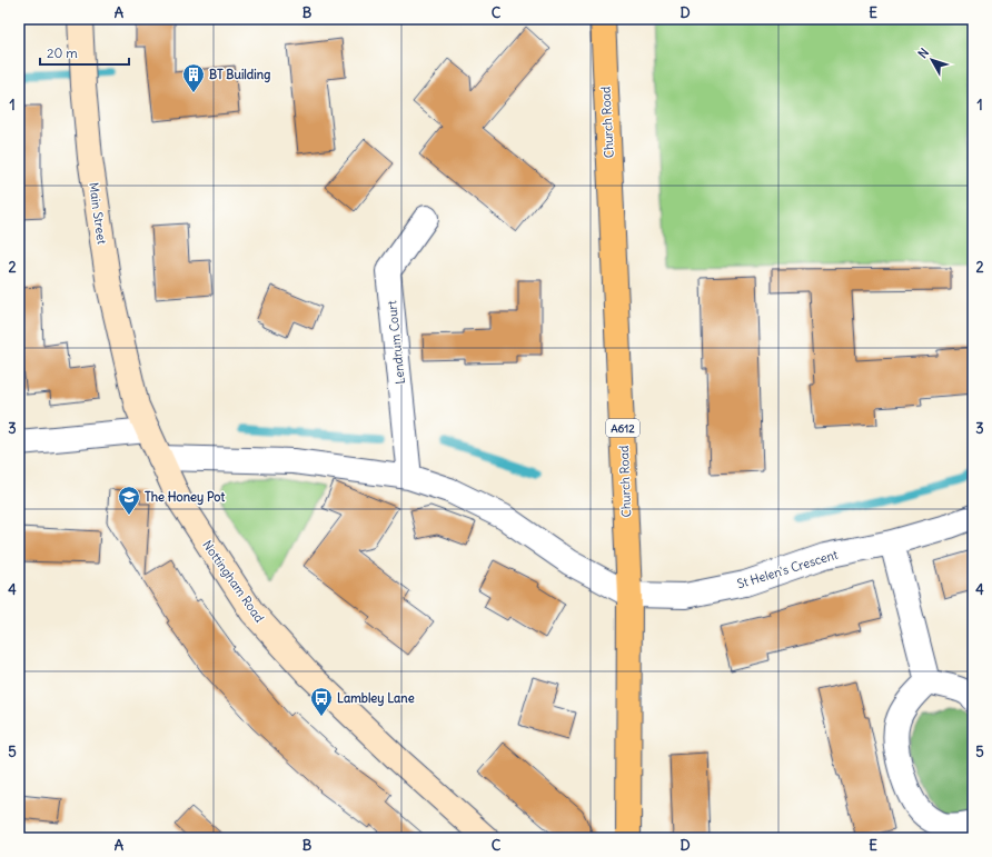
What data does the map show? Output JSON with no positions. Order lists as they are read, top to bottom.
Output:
{
  "streets": {
    "main road": ["Church Road", "A612"],
    "street": [
      "Main Street",
      "Lendrum Court",
      "St Helen's Crescent",
      "Nottingham Road"
    ]
  },
  "crossings": [
    ["Church Road", "St Helen's Crescent"],
    ["Main Street", "Nottingham Road"]
  ],
  "places": {
    "building": ["BT Building"],
    "school or university": ["The Honey Pot"],
    "bus stop": ["Lambley Lane"]
  },
  "scale_bar": "20 m",
  "north": "top left",
  "grid": {
    "columns": [
      "A",
      "B",
      "C",
      "D",
      "E"
    ],
    "rows": [
      "1",
      "2",
      "3",
      "4",
      "5"
    ]
  }
}
